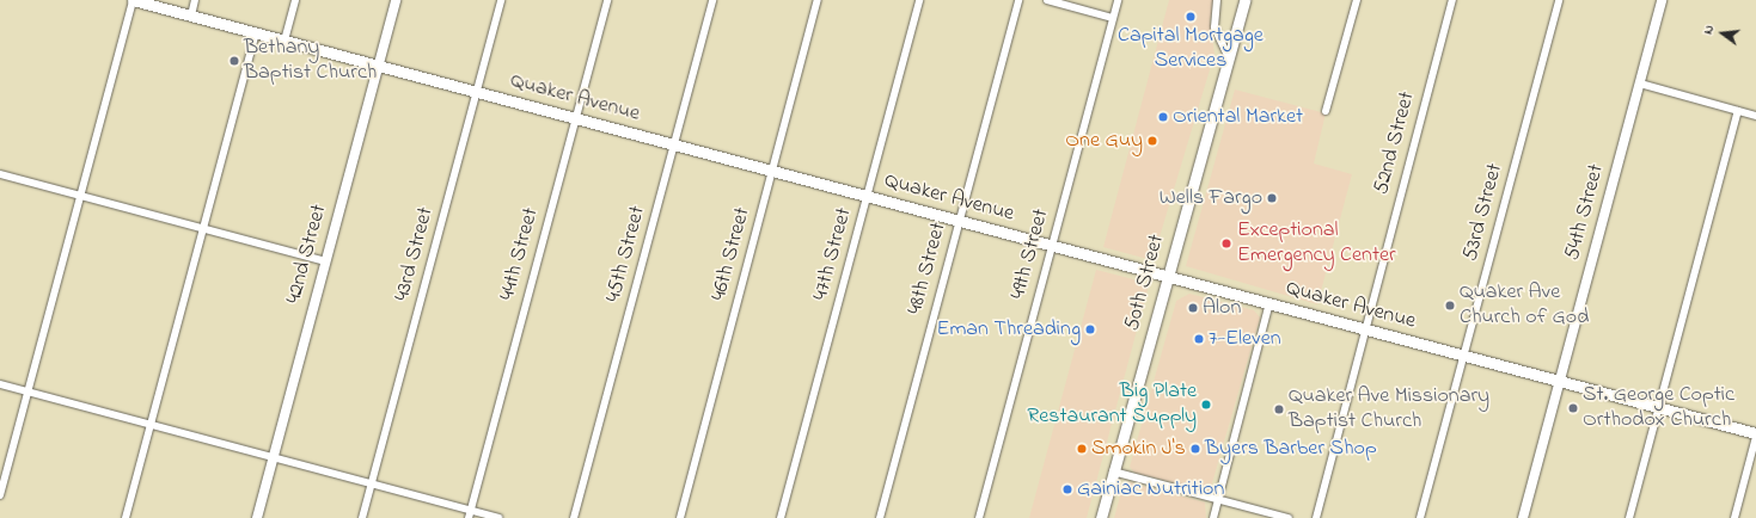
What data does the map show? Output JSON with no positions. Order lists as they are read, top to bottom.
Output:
{
  "streets": {
    "main road": ["Quaker Avenue", "50th Street"],
    "street": [
      "52nd Street",
      "53rd Street",
      "54th Street",
      "42nd Street",
      "43rd Street",
      "44th Street",
      "45th Street",
      "46th Street",
      "47th Street",
      "49th Street",
      "48th Street"
    ]
  },
  "crossings": [
    ["Quaker Avenue", "52nd Street"],
    ["Quaker Avenue", "53rd Street"],
    ["Quaker Avenue", "54th Street"],
    ["Quaker Avenue", "42nd Street"],
    ["Quaker Avenue", "43rd Street"],
    ["Quaker Avenue", "44th Street"],
    ["Quaker Avenue", "45th Street"],
    ["Quaker Avenue", "46th Street"],
    ["Quaker Avenue", "47th Street"],
    ["Quaker Avenue", "49th Street"],
    ["Quaker Avenue", "48th Street"],
    ["Quaker Avenue", "50th Street"]
  ],
  "places": [
    "Capital Mortgage Services",
    "Bethany Baptist Church",
    "Oriental Market",
    "One Guy",
    "Wells Fargo",
    "Exceptional Emergency Center",
    "Quaker Ave Church of God",
    "Alon",
    "Eman Threading",
    "7-Eleven",
    "Big Plate Restaurant Supply",
    "St. George Coptic Orthodox Church",
    "Quaker Ave Missionary Baptist Church",
    "Smokin J's",
    "Byers Barber Shop",
    "Gainiac Nutrition"
  ],
  "north": "left"
}
